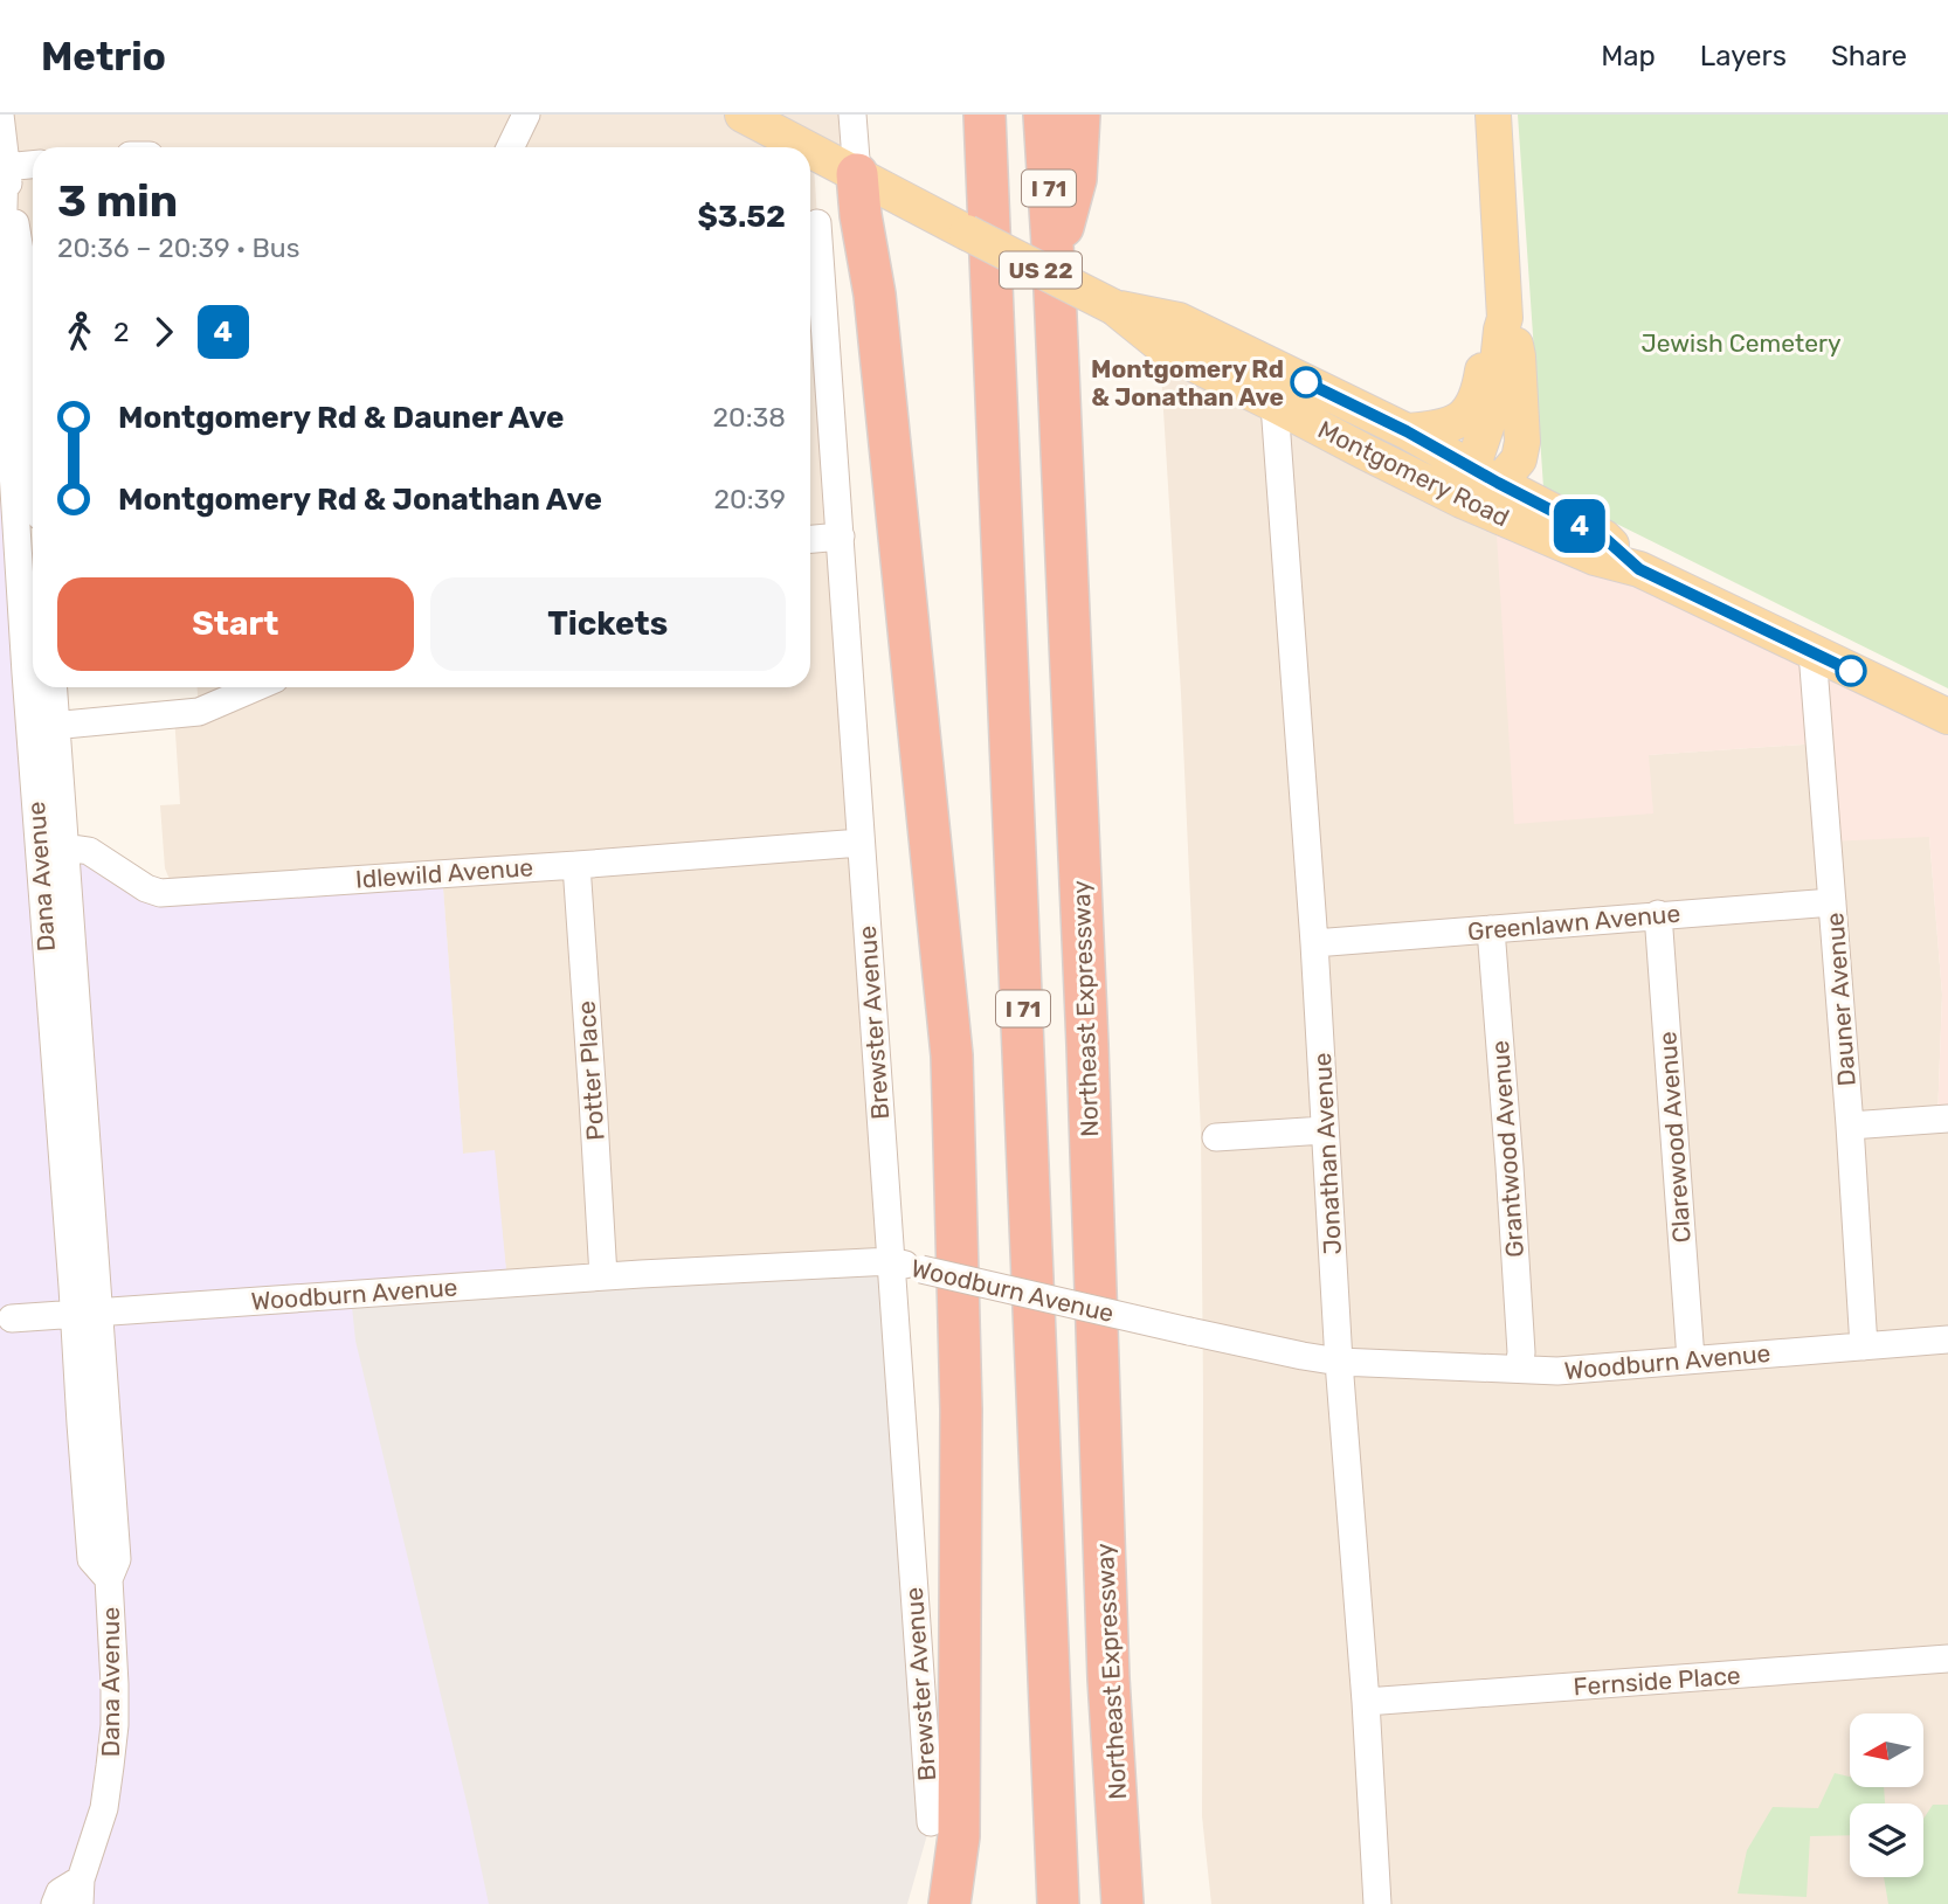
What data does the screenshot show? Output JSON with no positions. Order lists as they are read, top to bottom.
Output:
{
  "streets": {
    "highway": ["I 71", "Northeast Expressway"],
    "main road": ["US 22", "Montgomery Road"],
    "street": [
      "Idlewild Avenue",
      "Dana Avenue",
      "Greenlawn Avenue",
      "Dauner Avenue",
      "Brewster Avenue",
      "Potter Place",
      "Clarewood Avenue",
      "Grantwood Avenue",
      "Jonathan Avenue",
      "Woodburn Avenue",
      "Fernside Place"
    ]
  },
  "crossings": [
    ["Montgomery Road", "Dauner Avenue"],
    ["Montgomery Road", "Jonathan Avenue"],
    ["Idlewild Avenue", "Dana Avenue"],
    ["Idlewild Avenue", "Brewster Avenue"],
    ["Idlewild Avenue", "Potter Place"],
    ["Dana Avenue", "Woodburn Avenue"],
    ["Greenlawn Avenue", "Dauner Avenue"],
    ["Greenlawn Avenue", "Clarewood Avenue"],
    ["Greenlawn Avenue", "Grantwood Avenue"],
    ["Greenlawn Avenue", "Jonathan Avenue"],
    ["Dauner Avenue", "Woodburn Avenue"],
    ["Brewster Avenue", "Woodburn Avenue"],
    ["Potter Place", "Woodburn Avenue"],
    ["Clarewood Avenue", "Woodburn Avenue"],
    ["Grantwood Avenue", "Woodburn Avenue"],
    ["Jonathan Avenue", "Woodburn Avenue"],
    ["Jonathan Avenue", "Fernside Place"]
  ],
  "parks": ["Jewish Cemetery"],
  "places": ["Montgomery Rd & Jonathan Ave"],
  "lines": ["bus line 4"],
  "north": "left",
  "page": {
    "header": "Metrio",
    "nav": ["Map", "Layers", "Share"],
    "on_map": "4",
    "heading": ["3 min", "20:36 – 20:39 · Bus", "$3.52"],
    "legs": ["2", "4"],
    "list": [
      {
        "name": "Montgomery Rd & Dauner Ave",
        "value": "20:38"
      },
      {
        "name": "Montgomery Rd & Jonathan Ave",
        "value": "20:39"
      }
    ],
    "buttons": ["Start", "Tickets"]
  }
}
